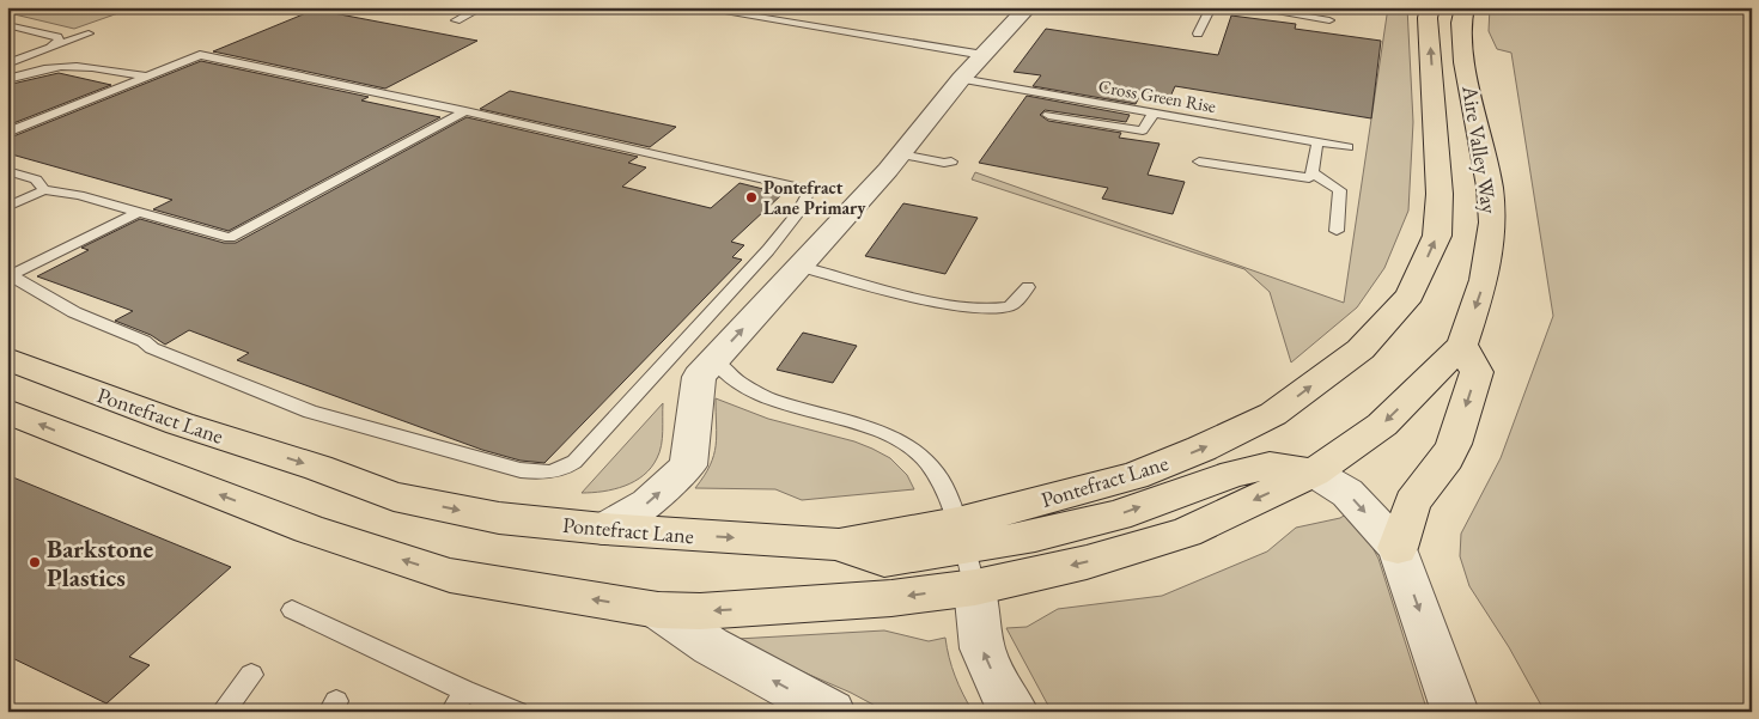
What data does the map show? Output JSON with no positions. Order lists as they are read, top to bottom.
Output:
{
  "streets": {
    "highway": ["Aire Valley Way", "Pontefract Lane"],
    "lane": ["Cross Green Rise"]
  },
  "crossings": [
    ["Aire Valley Way", "Pontefract Lane"]
  ],
  "places": ["Pontefract Lane Primary", "Barkstone Plastics"]
}
